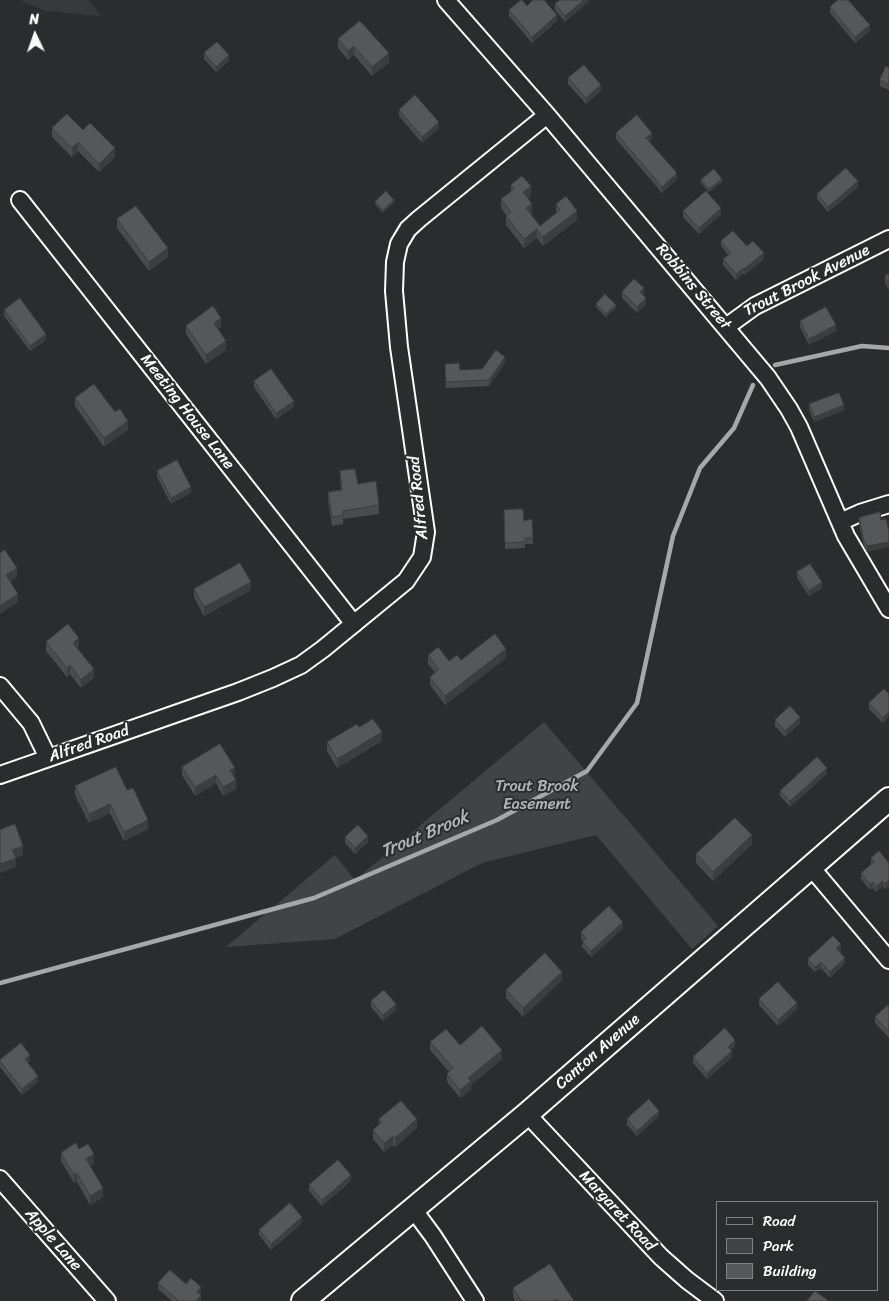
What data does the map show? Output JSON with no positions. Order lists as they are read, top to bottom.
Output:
{
  "streets": {
    "main road": ["Canton Avenue"],
    "street": [
      "Trout Brook Avenue",
      "Robbins Street",
      "Meeting House Lane",
      "Alfred Road",
      "Margaret Road",
      "Apple Lane"
    ]
  },
  "crossings": [
    ["Trout Brook Avenue", "Robbins Street"],
    ["Robbins Street", "Alfred Road"],
    ["Meeting House Lane", "Alfred Road"],
    ["Canton Avenue", "Margaret Road"]
  ],
  "water": ["Trout Brook"],
  "parks": ["Trout Brook Easement"],
  "legend": ["Road", "Park", "Building"],
  "north": "top"
}
